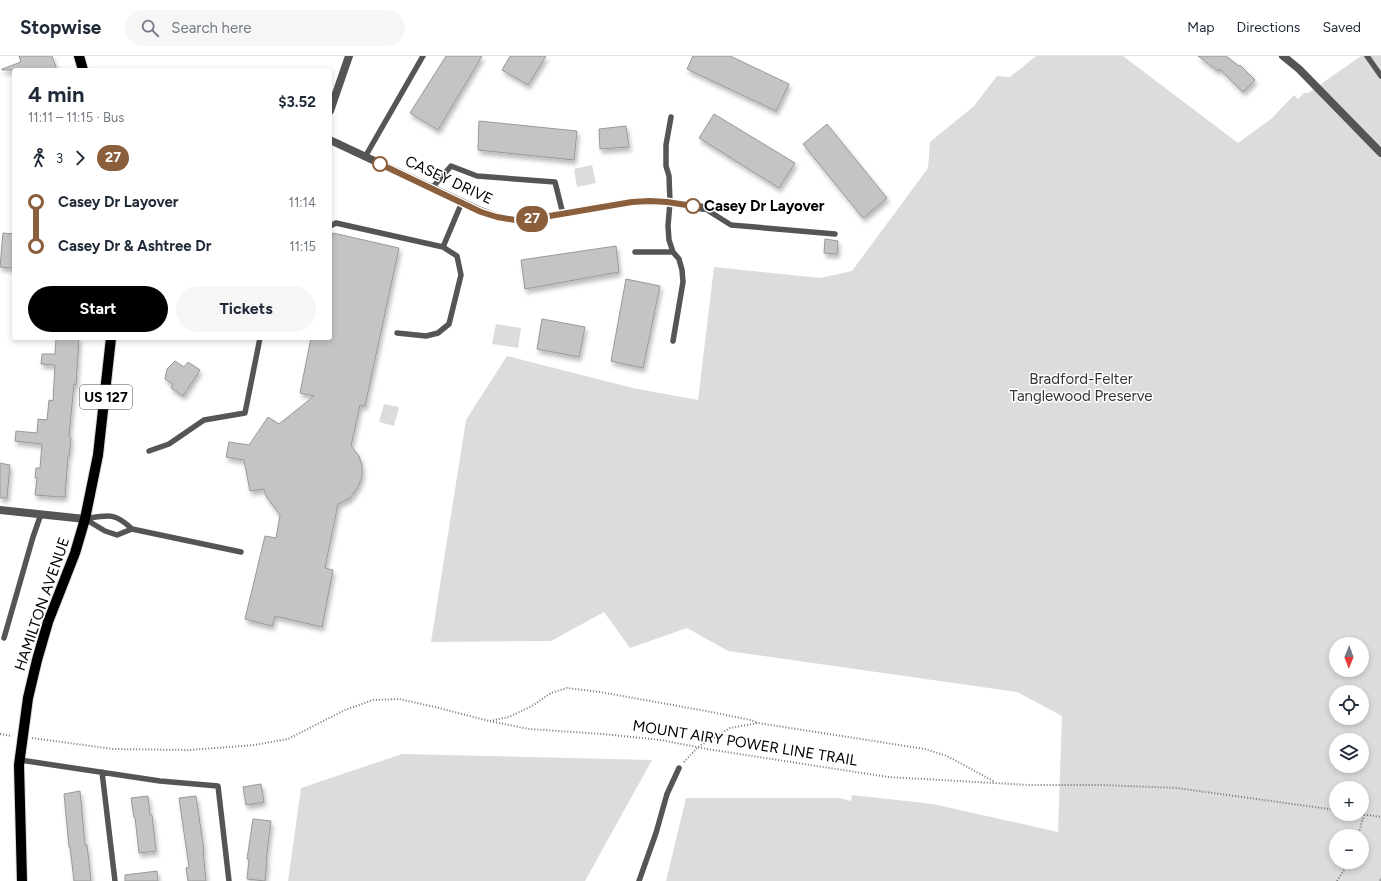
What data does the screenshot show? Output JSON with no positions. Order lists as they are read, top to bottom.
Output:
{
  "streets": {
    "main road": ["US 127", "HAMILTON AVENUE"],
    "street": ["CASEY DRIVE"],
    "path": ["MOUNT AIRY POWER LINE TRAIL"]
  },
  "crossings": [
    ["HAMILTON AVENUE", "MOUNT AIRY POWER LINE TRAIL"]
  ],
  "parks": ["Bradford-Felter Tanglewood Preserve"],
  "places": ["Casey Dr Layover"],
  "lines": ["bus line 27"],
  "north": "bottom",
  "page": {
    "header": "Stopwise",
    "search": "Search here",
    "nav": ["Map", "Directions", "Saved"],
    "on_map": "27",
    "heading": ["4 min", "11:11 – 11:15 · Bus", "$3.52"],
    "legs": ["3", "27"],
    "list": [
      {
        "name": "Casey Dr Layover",
        "value": "11:14"
      },
      {
        "name": "Casey Dr & Ashtree Dr",
        "value": "11:15"
      }
    ],
    "buttons": ["Start", "Tickets"],
    "map_buttons": ["+", "−"]
  }
}
